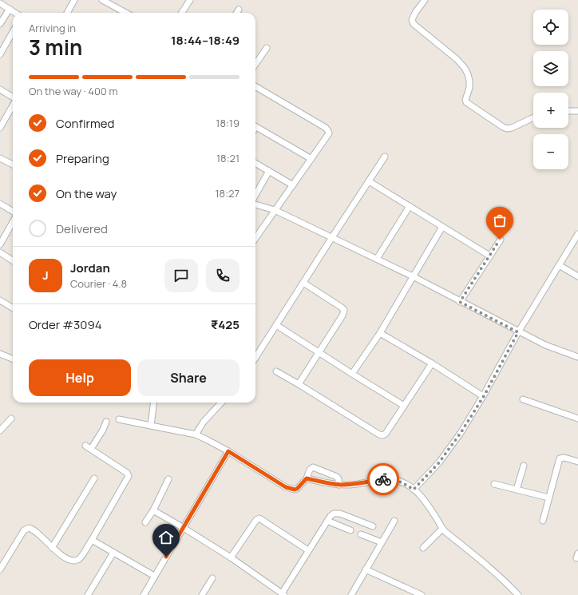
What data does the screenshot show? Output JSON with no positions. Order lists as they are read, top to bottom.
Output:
{
  "page": {
    "map_buttons": ["+", "−"],
    "heading": ["3 min", "Arriving in", "18:44–18:49"],
    "panel": [
      "Jordan",
      "Courier · 4.8",
      "Order #3094",
      "₹425"
    ],
    "bar": "On the way · 400 m",
    "list": [
      ["Confirmed", "18:19"],
      ["Preparing", "18:21"],
      ["On the way", "18:27"],
      "Delivered"
    ],
    "round": "J",
    "buttons": ["Help", "Share"]
  }
}
